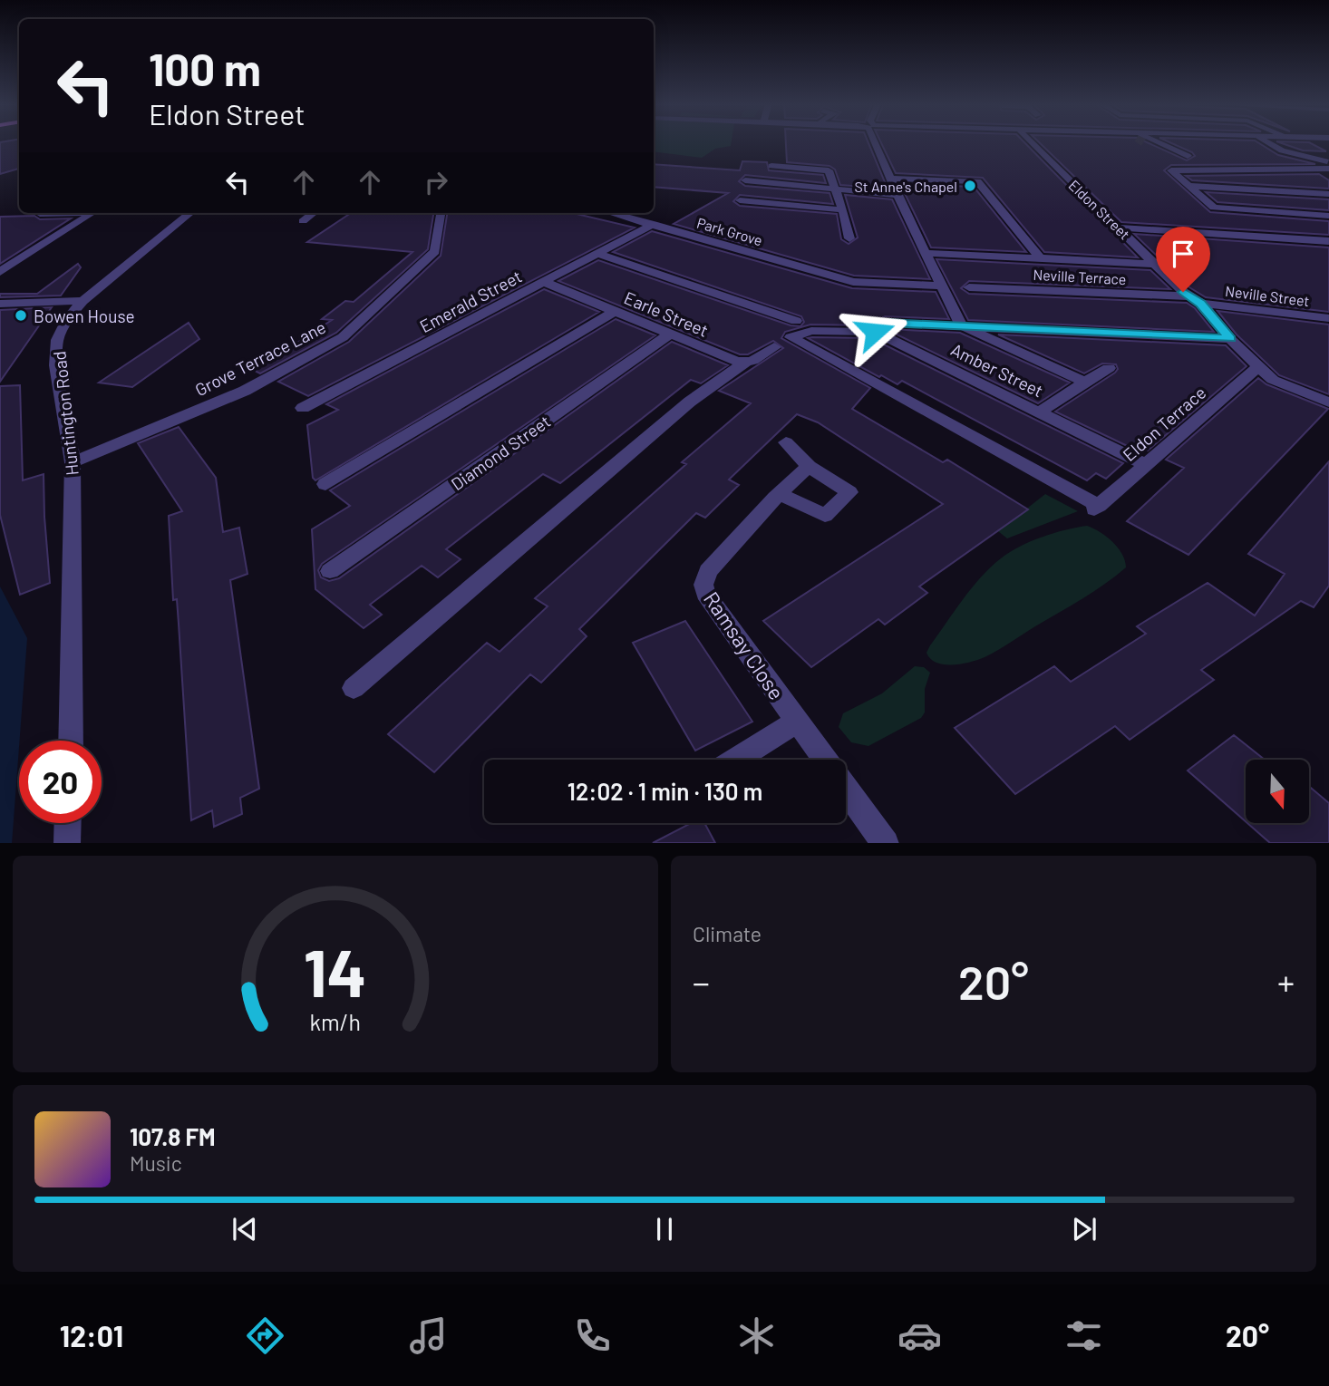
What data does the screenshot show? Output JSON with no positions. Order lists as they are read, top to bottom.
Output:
{
  "streets": {
    "street": [
      "Eldon Street",
      "Park Grove",
      "Neville Terrace",
      "Neville Street",
      "Emerald Street",
      "Earle Street",
      "Grove Terrace Lane",
      "Amber Street",
      "Huntington Road",
      "Eldon Terrace",
      "Diamond Street",
      "Ramsay Close"
    ]
  },
  "crossings": [
    ["Eldon Street", "Neville Terrace"],
    ["Eldon Street", "Neville Street"],
    ["Eldon Street", "Eldon Terrace"],
    ["Park Grove", "Emerald Street"],
    ["Neville Terrace", "Neville Street"],
    ["Emerald Street", "Earle Street"],
    ["Earle Street", "Diamond Street"],
    ["Grove Terrace Lane", "Huntington Road"],
    ["Amber Street", "Eldon Terrace"]
  ],
  "places": ["St Anne's Chapel", "Bowen House"],
  "north": "bottom",
  "page": {
    "turn": ["100 m", "Eldon Street"],
    "limit": "20",
    "trip": "12:02 · 1 min · 130 m",
    "tile": "Climate",
    "heat": ["−", "20°", "+"],
    "song": ["107.8 FM", "Music"],
    "tabs": ["12:01", "20°"],
    "gauge": ["14", "km/h"]
  }
}
